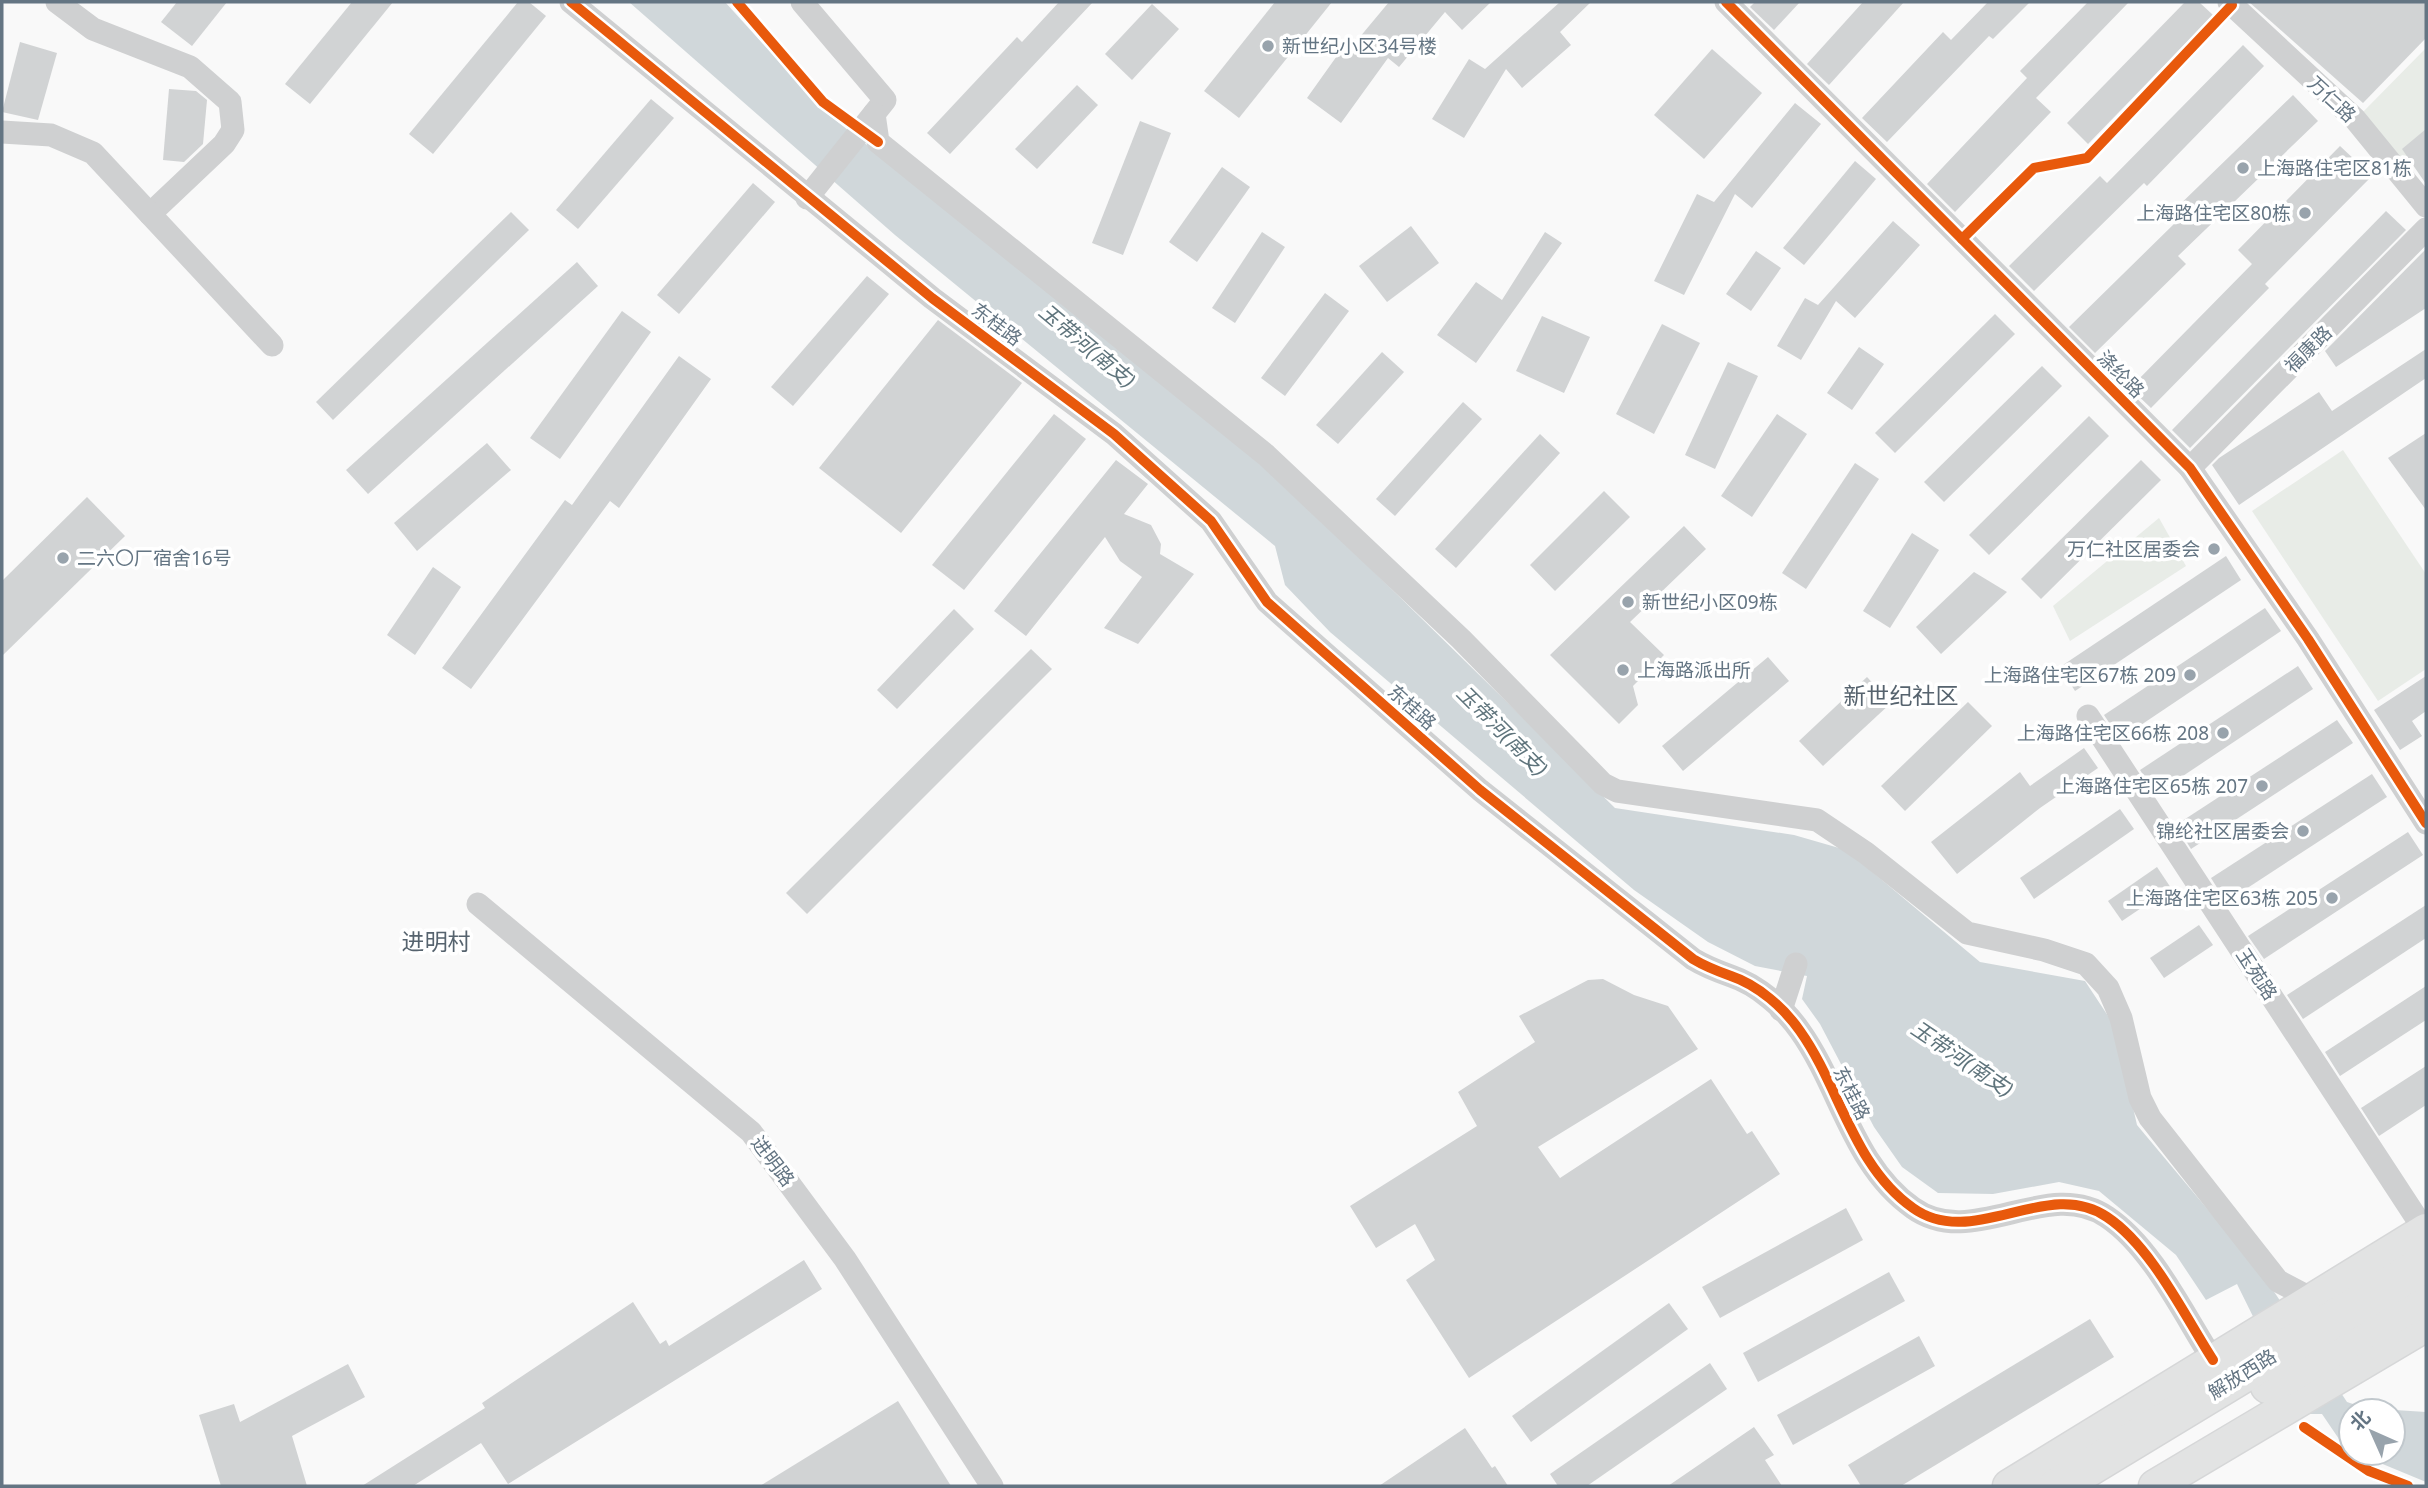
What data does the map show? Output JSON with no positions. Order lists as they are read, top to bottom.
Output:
{
  "streets": {
    "main road": ["解放西路"],
    "street": [
      "万仁路",
      "东桂路",
      "福康路",
      "涤纶路",
      "玉苑路",
      "进明路"
    ]
  },
  "crossings": [
    ["东桂路", "解放西路"],
    ["福康路", "涤纶路"],
    ["玉苑路", "解放西路"]
  ],
  "districts": ["新世纪社区", "进明村"],
  "water": ["玉带河(南支)"],
  "places": [
    "新世纪小区34号楼",
    "上海路住宅区81栋",
    "上海路住宅区80栋",
    "万仁社区居委会",
    "二六〇厂宿舍16号",
    "新世纪小区09栋",
    "上海路派出所",
    "上海路住宅区67栋 209",
    "上海路住宅区66栋 208",
    "上海路住宅区65栋 207",
    "锦纶社区居委会",
    "上海路住宅区63栋 205"
  ],
  "north": "top left"
}
